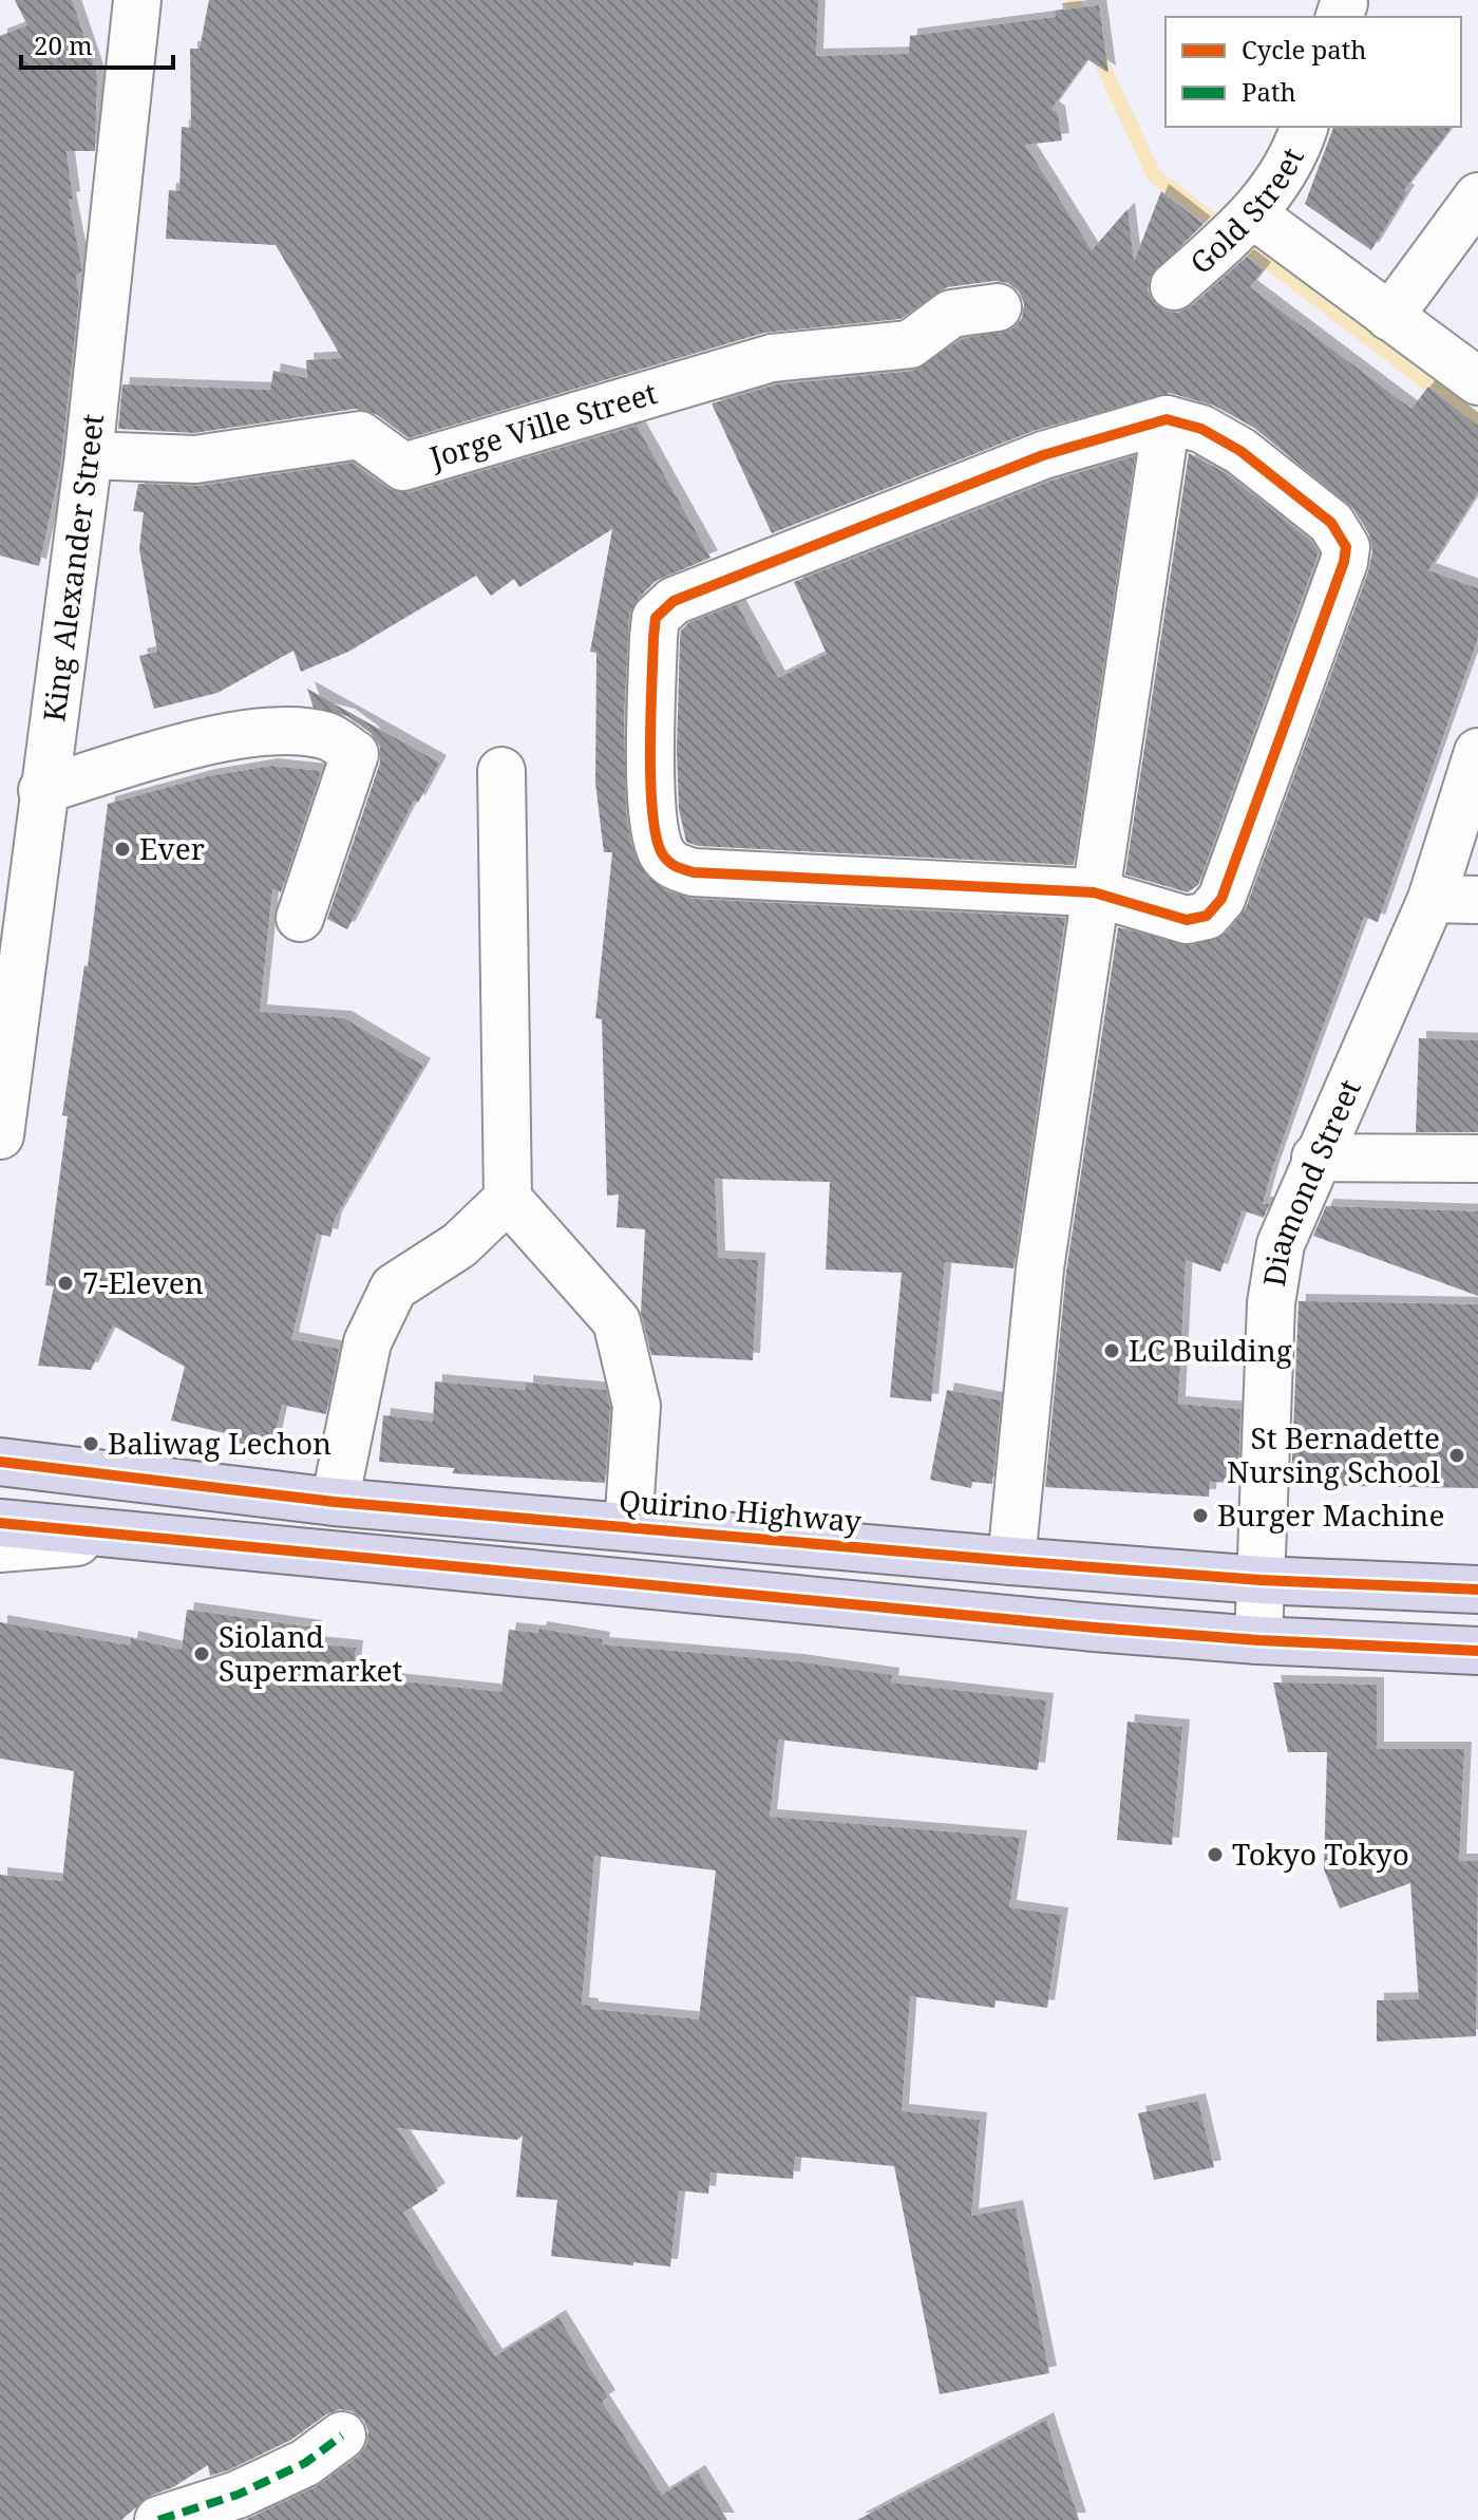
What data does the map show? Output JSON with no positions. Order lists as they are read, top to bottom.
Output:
{
  "streets": {
    "main road": ["Quirino Highway"],
    "street": [
      "Gold Street",
      "Jorge Ville Street",
      "King Alexander Street",
      "Diamond Street"
    ]
  },
  "crossings": [
    ["Jorge Ville Street", "King Alexander Street"],
    ["Diamond Street", "Quirino Highway"]
  ],
  "places": [
    "Ever",
    "7-Eleven",
    "LC Building",
    "Baliwag Lechon",
    "St Bernadette Nursing School",
    "Burger Machine",
    "Sioland Supermarket",
    "Tokyo Tokyo"
  ],
  "legend": ["Cycle path", "Path"],
  "scale_bar": "20 m"
}
